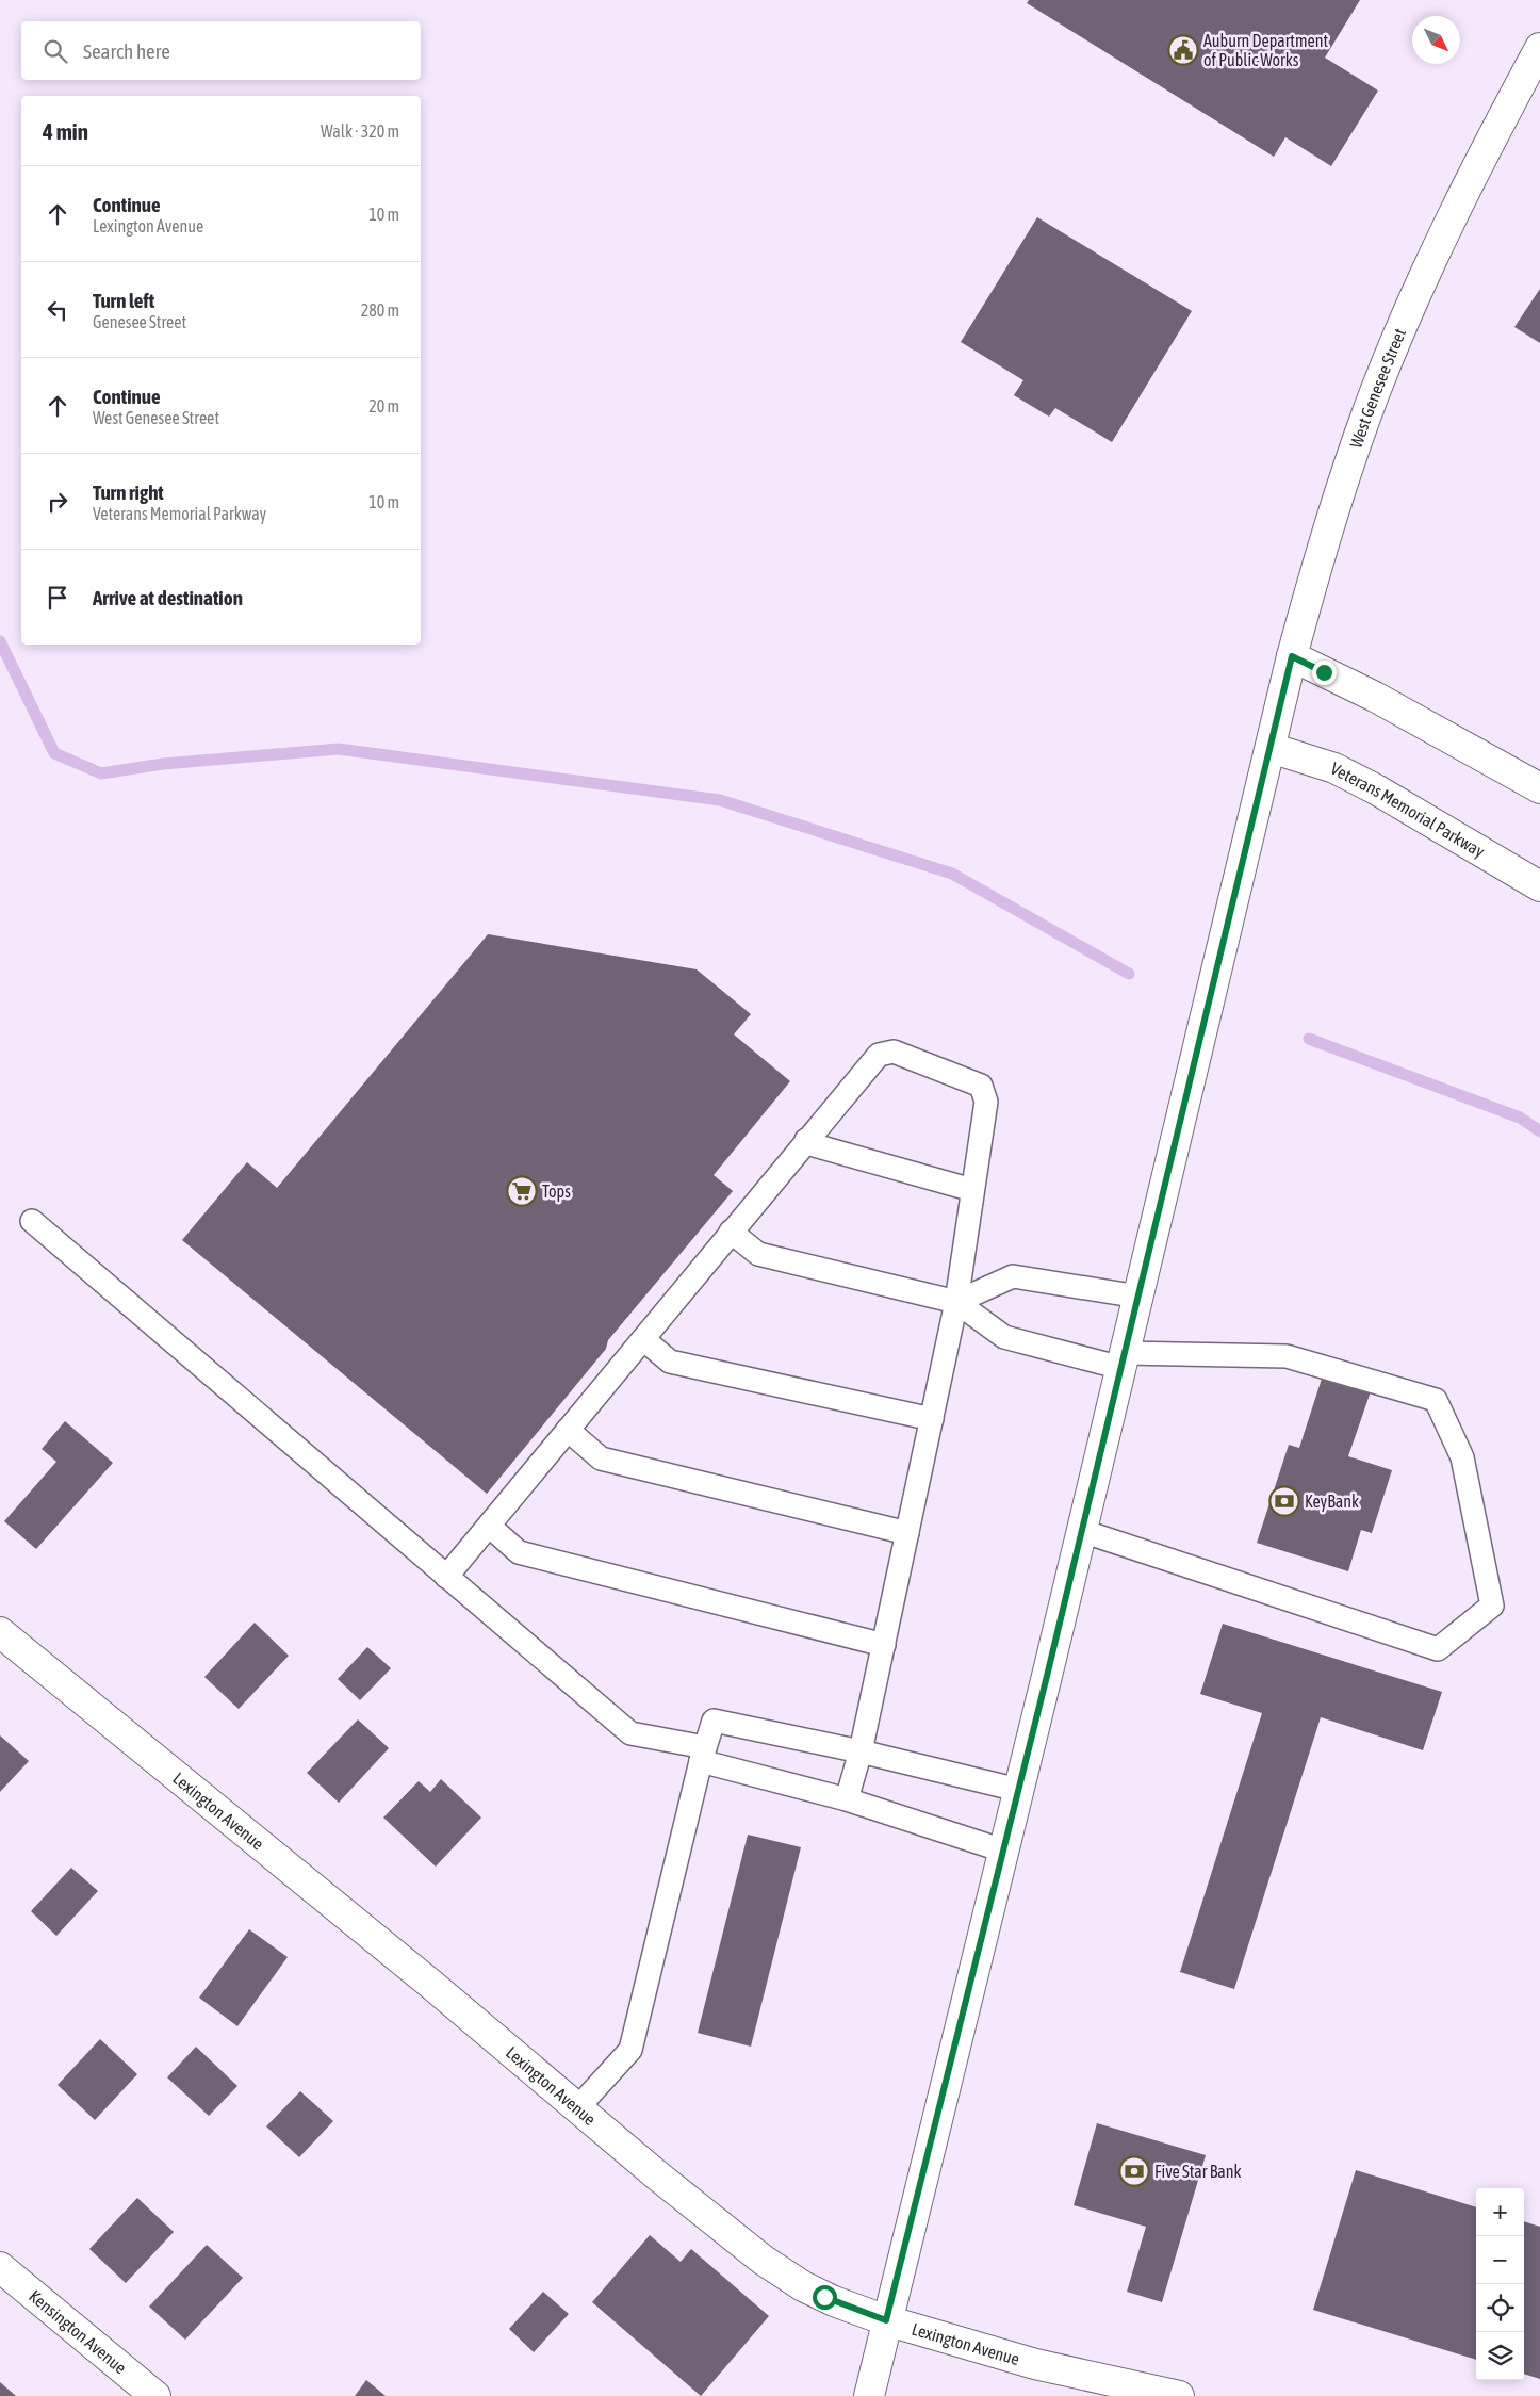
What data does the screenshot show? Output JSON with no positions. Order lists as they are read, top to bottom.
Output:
{
  "streets": {
    "main road": [
      "West Genesee Street",
      "Veterans Memorial Parkway",
      "Lexington Avenue",
      "Kensington Avenue"
    ]
  },
  "crossings": [
    ["West Genesee Street", "Veterans Memorial Parkway"],
    ["West Genesee Street", "Lexington Avenue"]
  ],
  "places": {
    "public building": ["Auburn Department of Public Works"],
    "supermarket": ["Tops"],
    "bank": ["KeyBank", "Five Star Bank"]
  },
  "north": "bottom right",
  "page": {
    "search": "Search here",
    "heading": ["4 min", "Walk · 320 m"],
    "list": [
      ["Continue", "Lexington Avenue", "10 m"],
      ["Turn left", "Genesee Street", "280 m"],
      ["Continue", "West Genesee Street", "20 m"],
      ["Turn right", "Veterans Memorial Parkway", "10 m"],
      "Arrive at destination"
    ],
    "map_buttons": ["+", "−"]
  }
}
